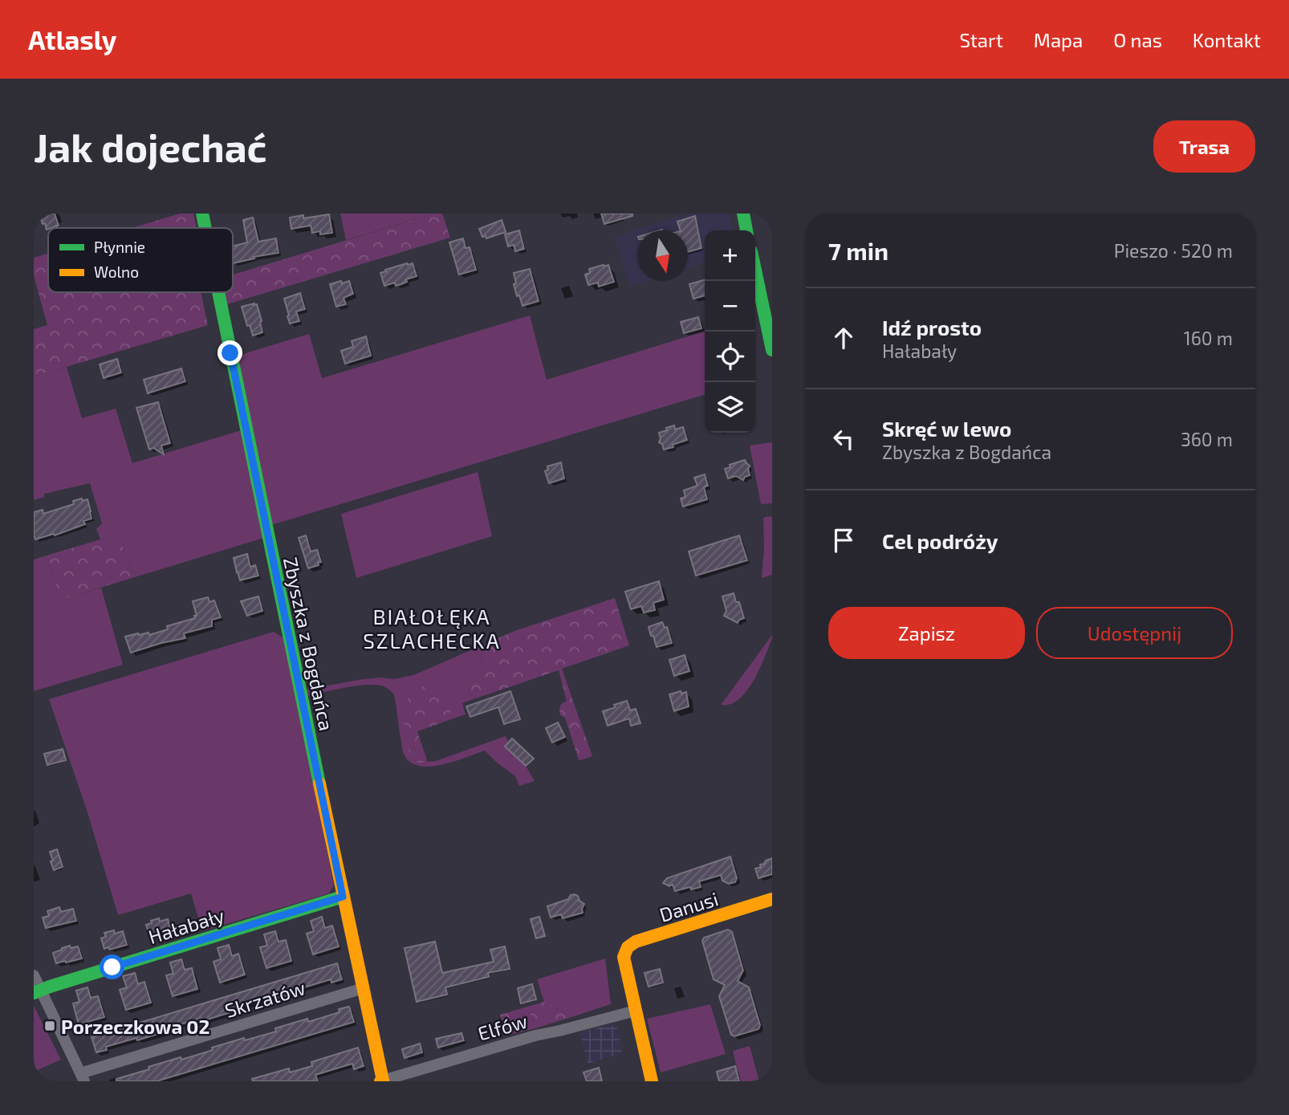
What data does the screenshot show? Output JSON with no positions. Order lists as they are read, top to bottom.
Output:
{
  "streets": {
    "street": [
      "Zbyszka z Bogdańca",
      "Danusi",
      "Hałabały",
      "Skrzatów",
      "Elfów"
    ]
  },
  "crossings": [
    ["Zbyszka z Bogdańca", "Hałabały"],
    ["Zbyszka z Bogdańca", "Skrzatów"],
    ["Zbyszka z Bogdańca", "Elfów"],
    ["Danusi", "Elfów"]
  ],
  "districts": ["BIAŁOŁĘKA SZLACHECKA"],
  "places": {
    "transit": ["Porzeczkowa 02"]
  },
  "legend": ["Płynnie", "Wolno"],
  "north": "bottom",
  "page": {
    "header": "Atlasly",
    "nav": [
      "Start",
      "Mapa",
      "O nas",
      "Kontakt"
    ],
    "buttons": [
      "Trasa",
      ["Zapisz", "Udostępnij"]
    ],
    "title": "Jak dojechać",
    "heading": ["7 min", "Pieszo · 520 m"],
    "map_buttons": ["+", "−"],
    "list": [
      ["Idź prosto", "Hałabały", "160 m"],
      ["Skręć w lewo", "Zbyszka z Bogdańca", "360 m"],
      "Cel podróży"
    ]
  }
}
